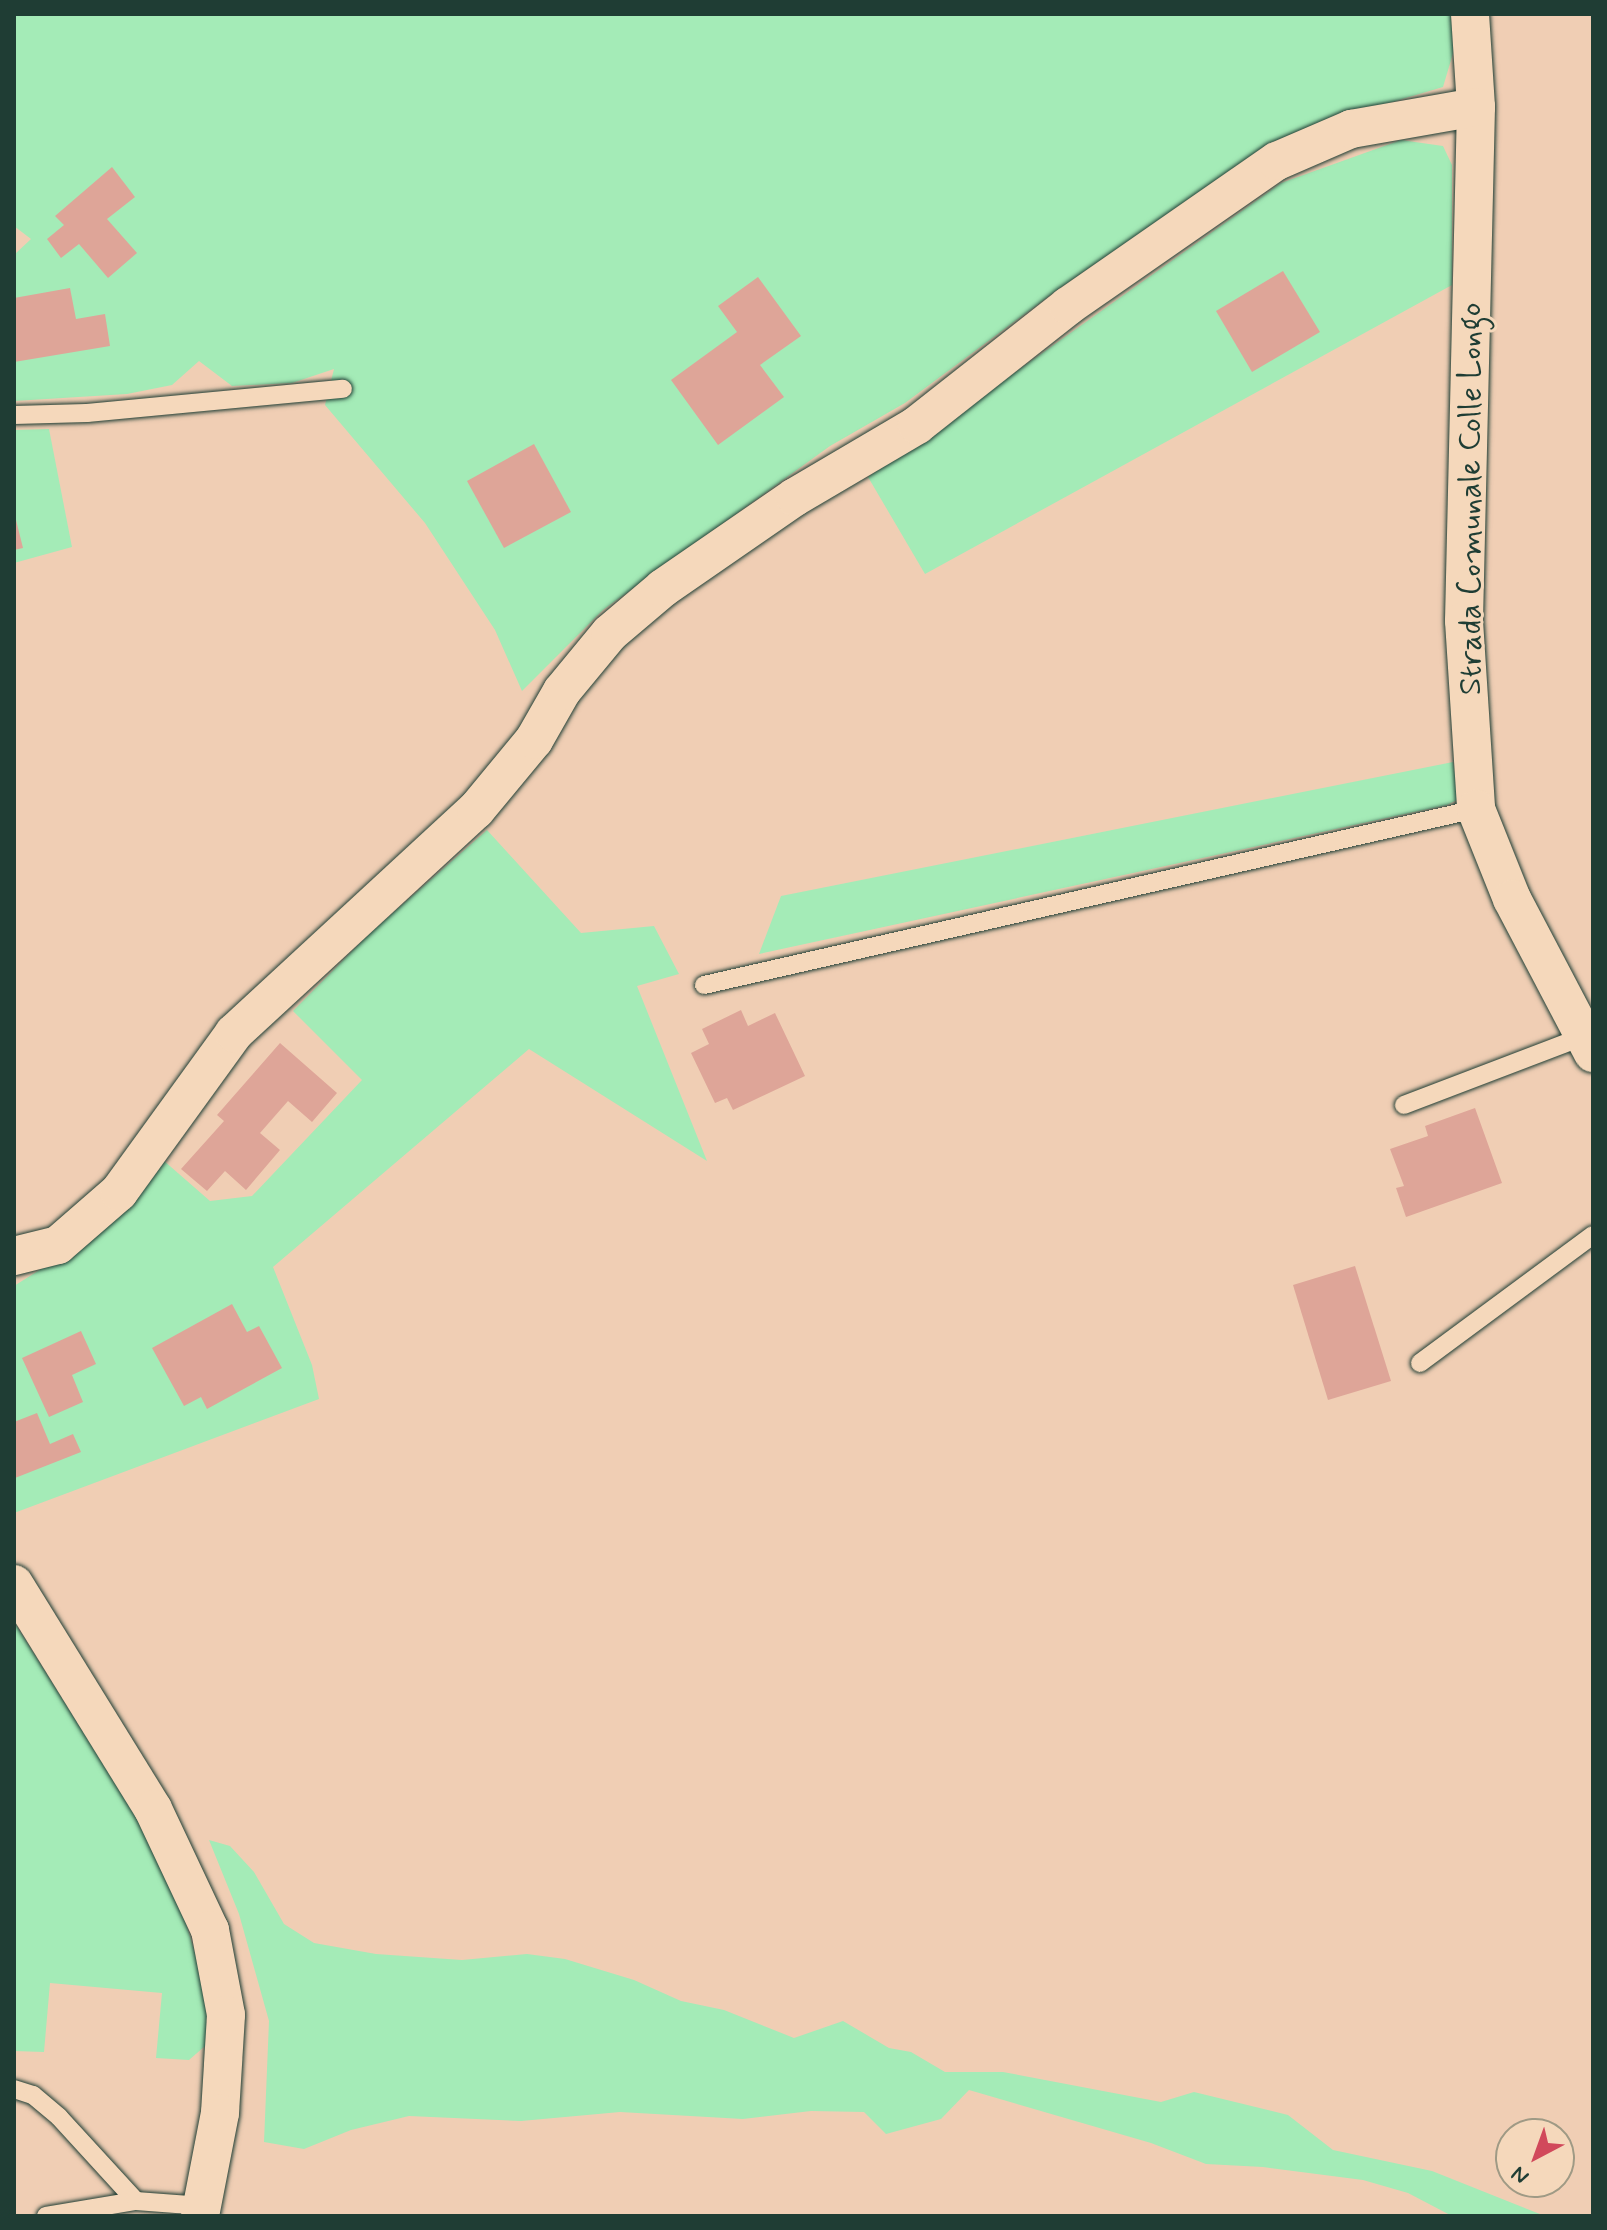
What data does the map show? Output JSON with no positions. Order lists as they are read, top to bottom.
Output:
{
  "streets": {
    "street": ["Strada Comunale Colle Longo"]
  },
  "north": "bottom left"
}
